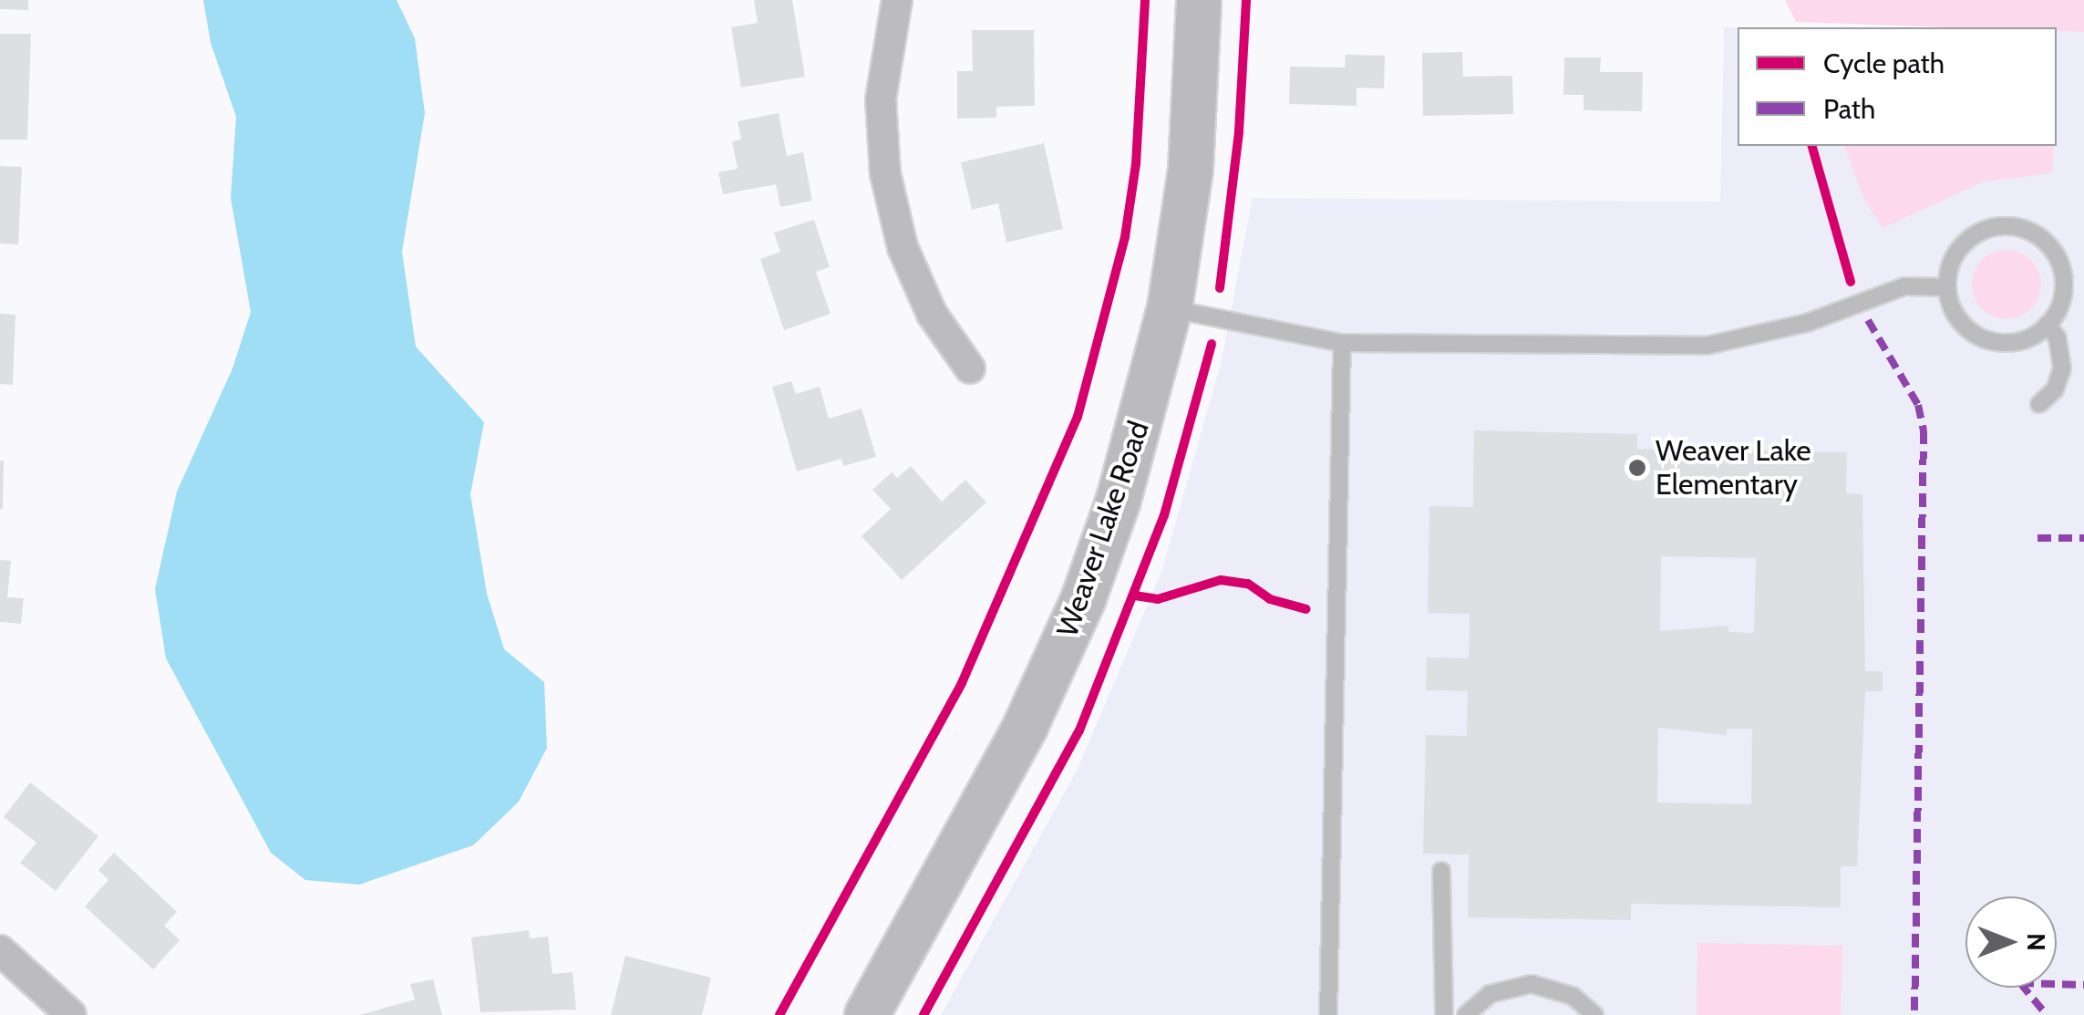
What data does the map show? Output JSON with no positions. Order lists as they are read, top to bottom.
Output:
{
  "streets": {
    "main road": ["Weaver Lake Road"]
  },
  "places": ["Weaver Lake Elementary"],
  "legend": ["Cycle path", "Path"],
  "north": "right"
}
